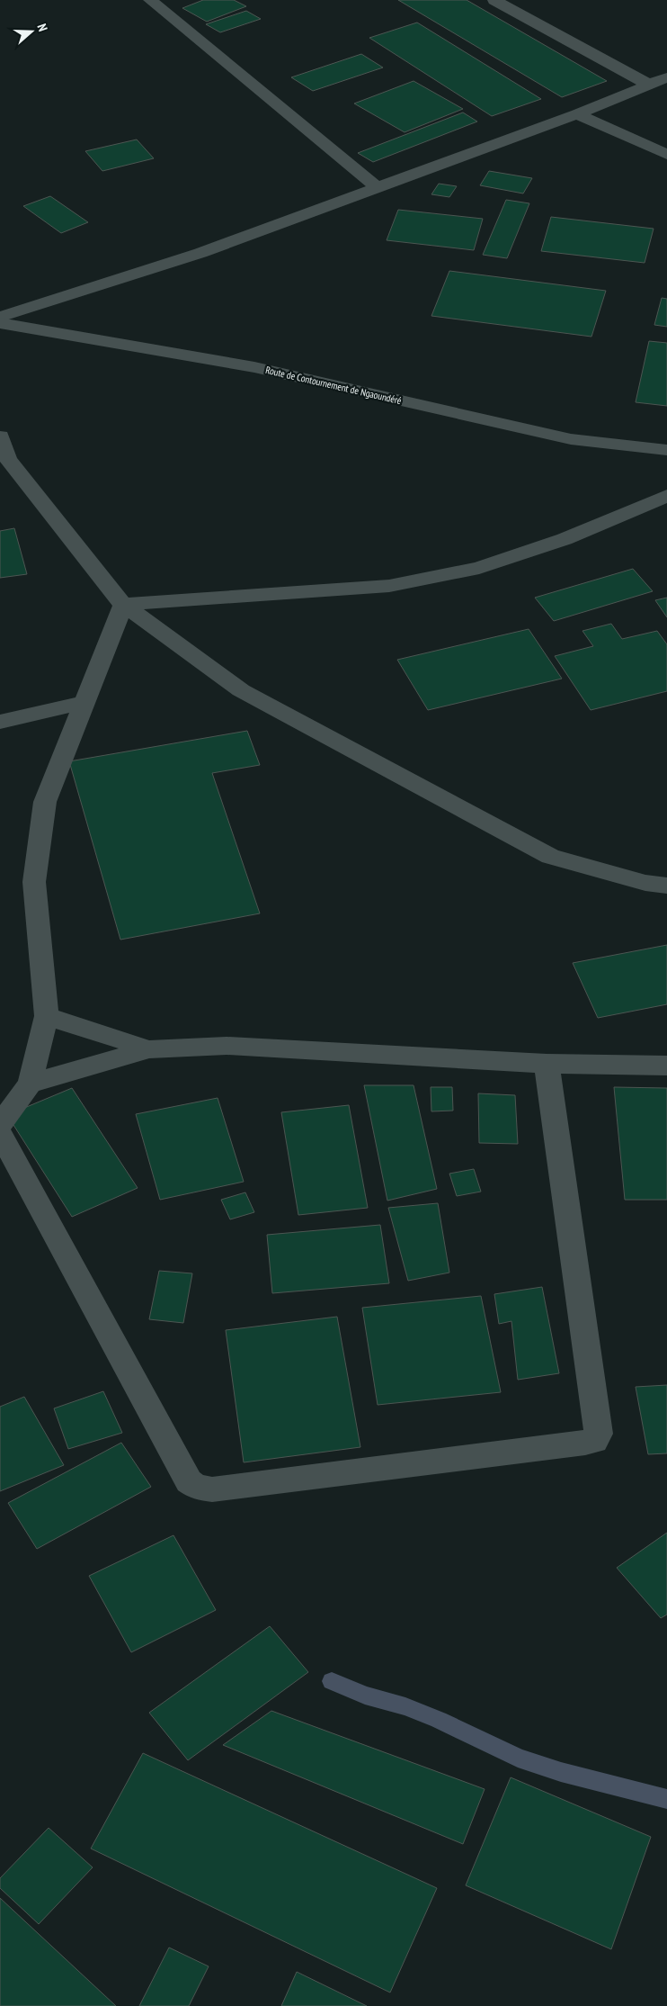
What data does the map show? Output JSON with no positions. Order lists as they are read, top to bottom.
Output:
{
  "streets": {
    "street": ["Route de Contournement de Ngaoundéré"]
  },
  "north": "right"
}
